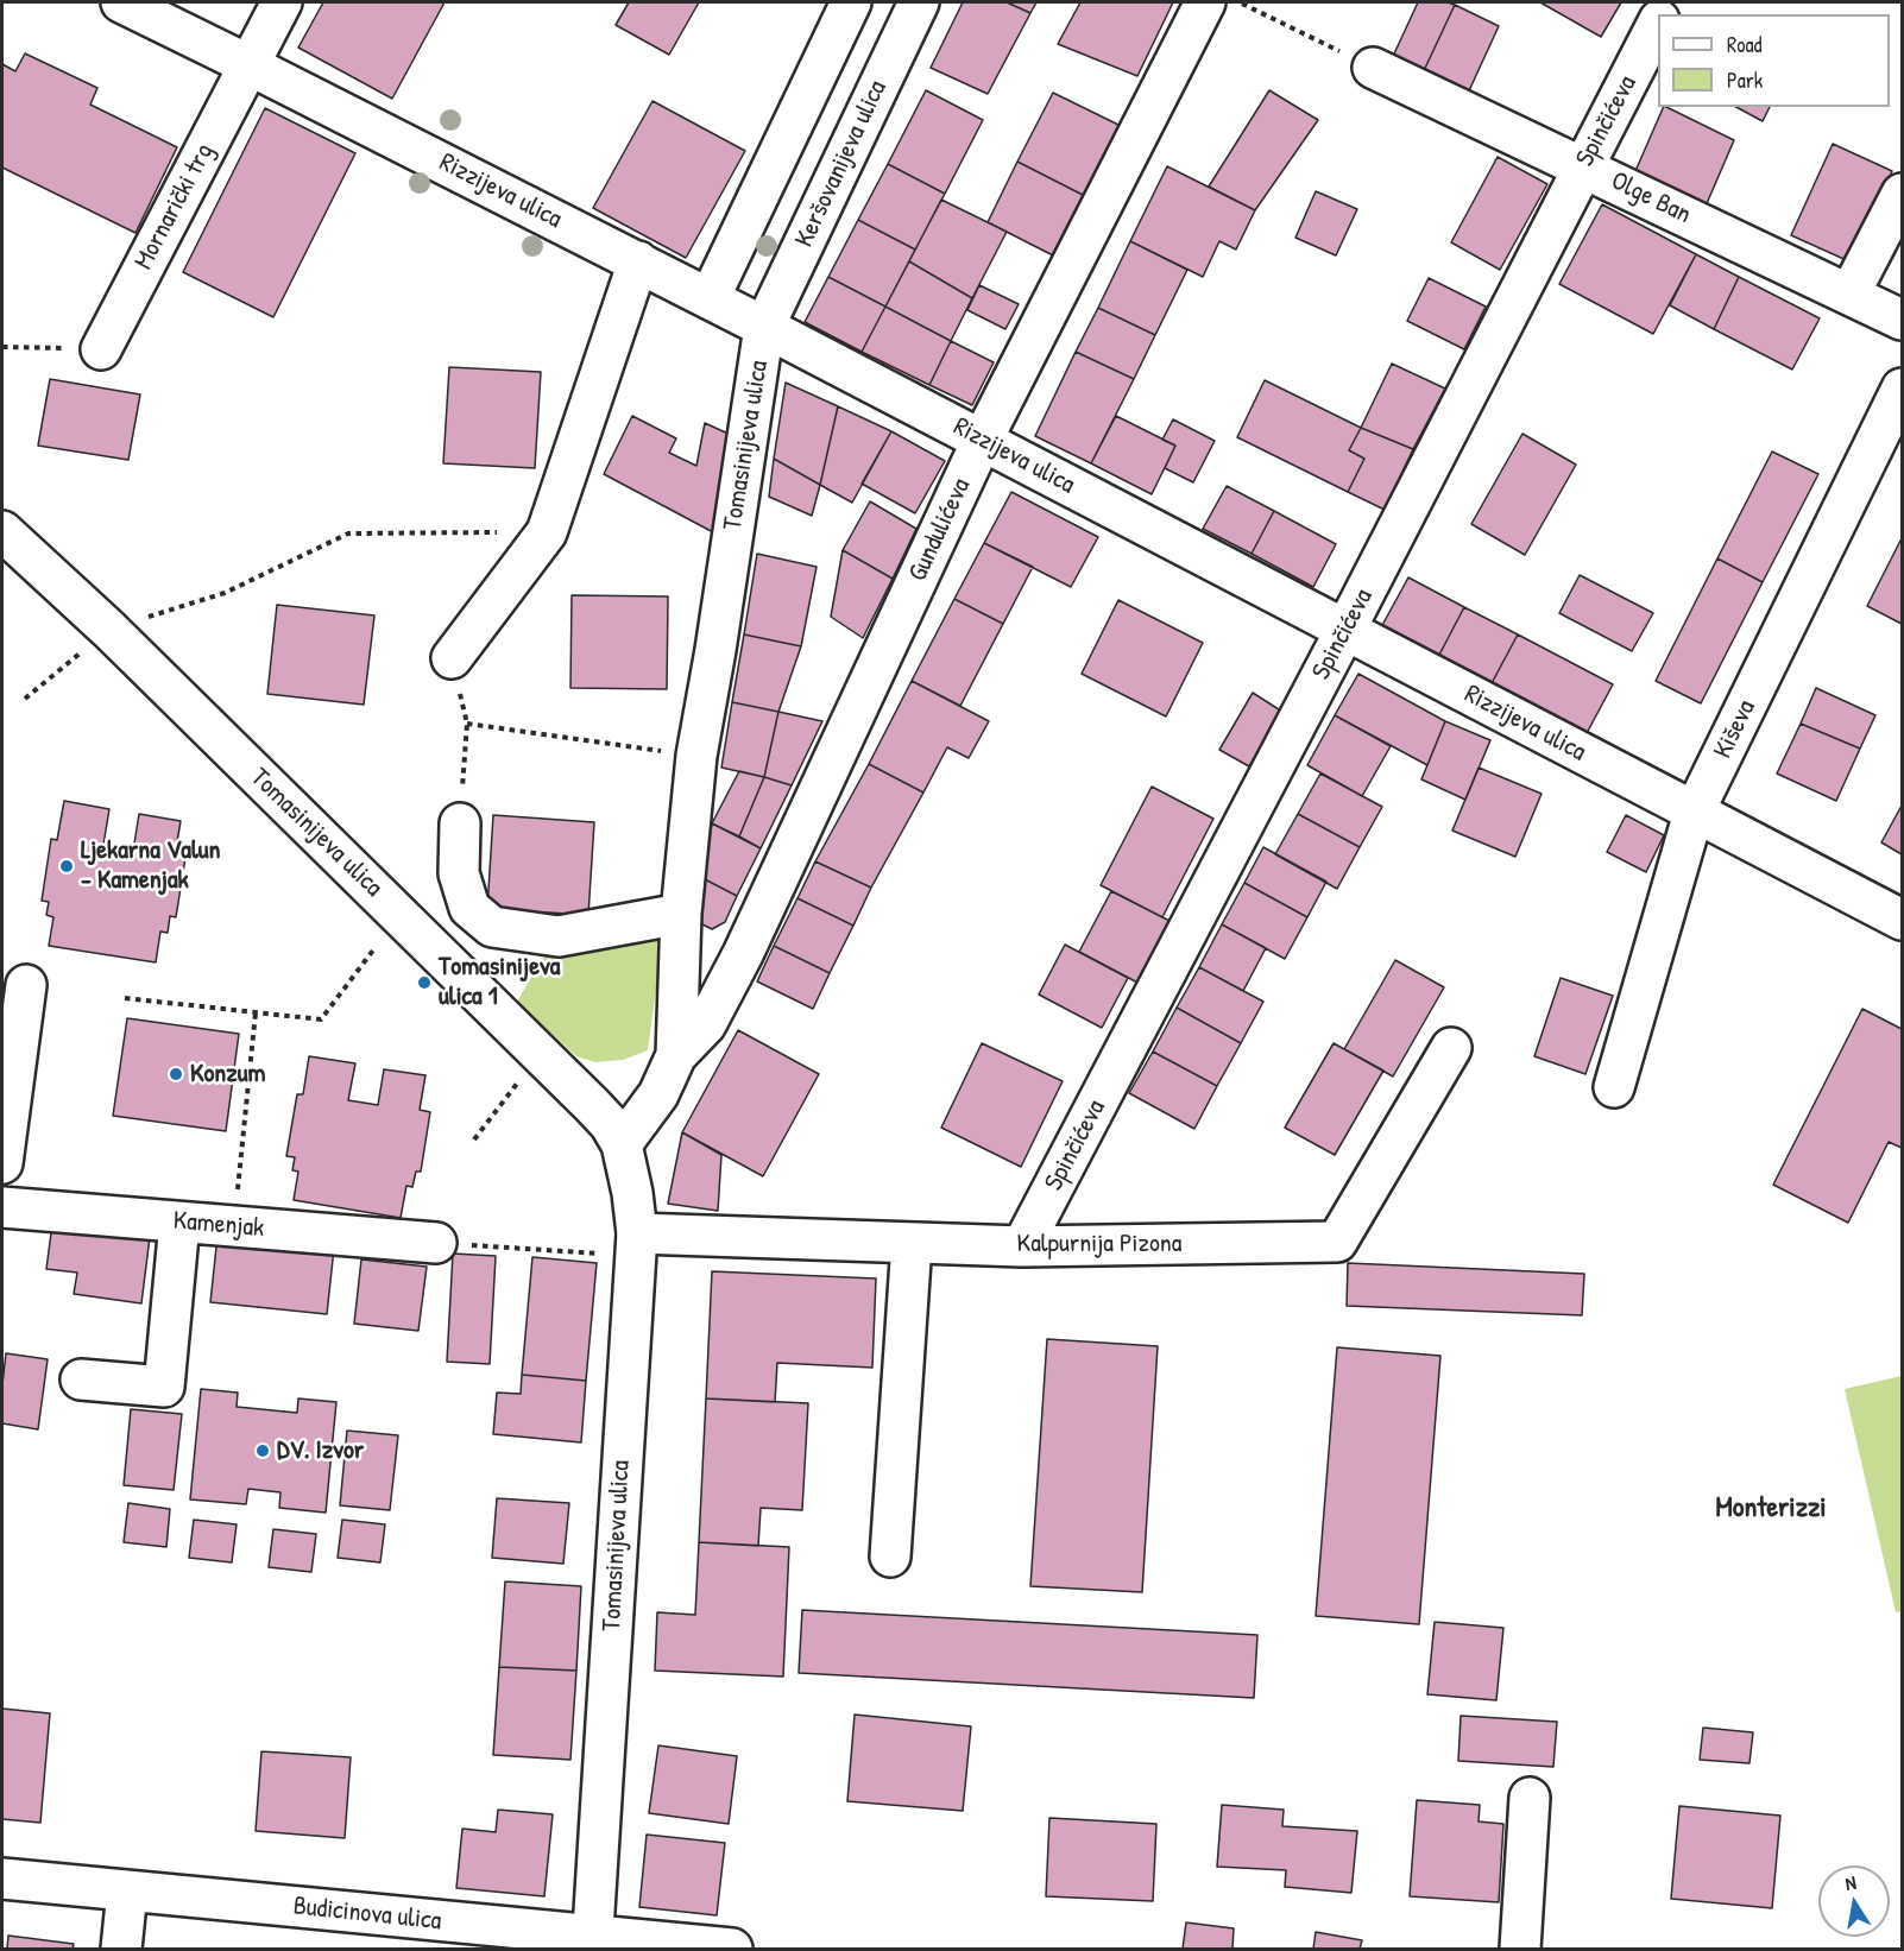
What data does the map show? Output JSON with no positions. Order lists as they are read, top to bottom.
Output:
{
  "streets": {
    "street": [
      "Spinčićeva",
      "Keršovanijeva ulica",
      "Rizzijeva ulica",
      "Olge Ban",
      "Mornarički trg",
      "Tomasinijeva ulica",
      "Gundulićeva",
      "Kiševa",
      "Kamenjak",
      "Kalpurnija Pizona",
      "Budicinova ulica"
    ]
  },
  "crossings": [
    ["Spinčićeva", "Rizzijeva ulica"],
    ["Spinčićeva", "Olge Ban"],
    ["Spinčićeva", "Kalpurnija Pizona"],
    ["Keršovanijeva ulica", "Rizzijeva ulica"],
    ["Keršovanijeva ulica", "Tomasinijeva ulica"],
    ["Rizzijeva ulica", "Mornarički trg"],
    ["Rizzijeva ulica", "Tomasinijeva ulica"],
    ["Rizzijeva ulica", "Gundulićeva"],
    ["Rizzijeva ulica", "Kiševa"],
    ["Tomasinijeva ulica", "Gundulićeva"],
    ["Tomasinijeva ulica", "Kalpurnija Pizona"],
    ["Tomasinijeva ulica", "Budicinova ulica"]
  ],
  "districts": ["Monterizzi"],
  "places": [
    "Ljekarna Valun - Kamenjak",
    "Tomasinijeva ulica 1",
    "Konzum",
    "DV. Izvor"
  ],
  "legend": ["Road", "Park"],
  "north": "top"
}
